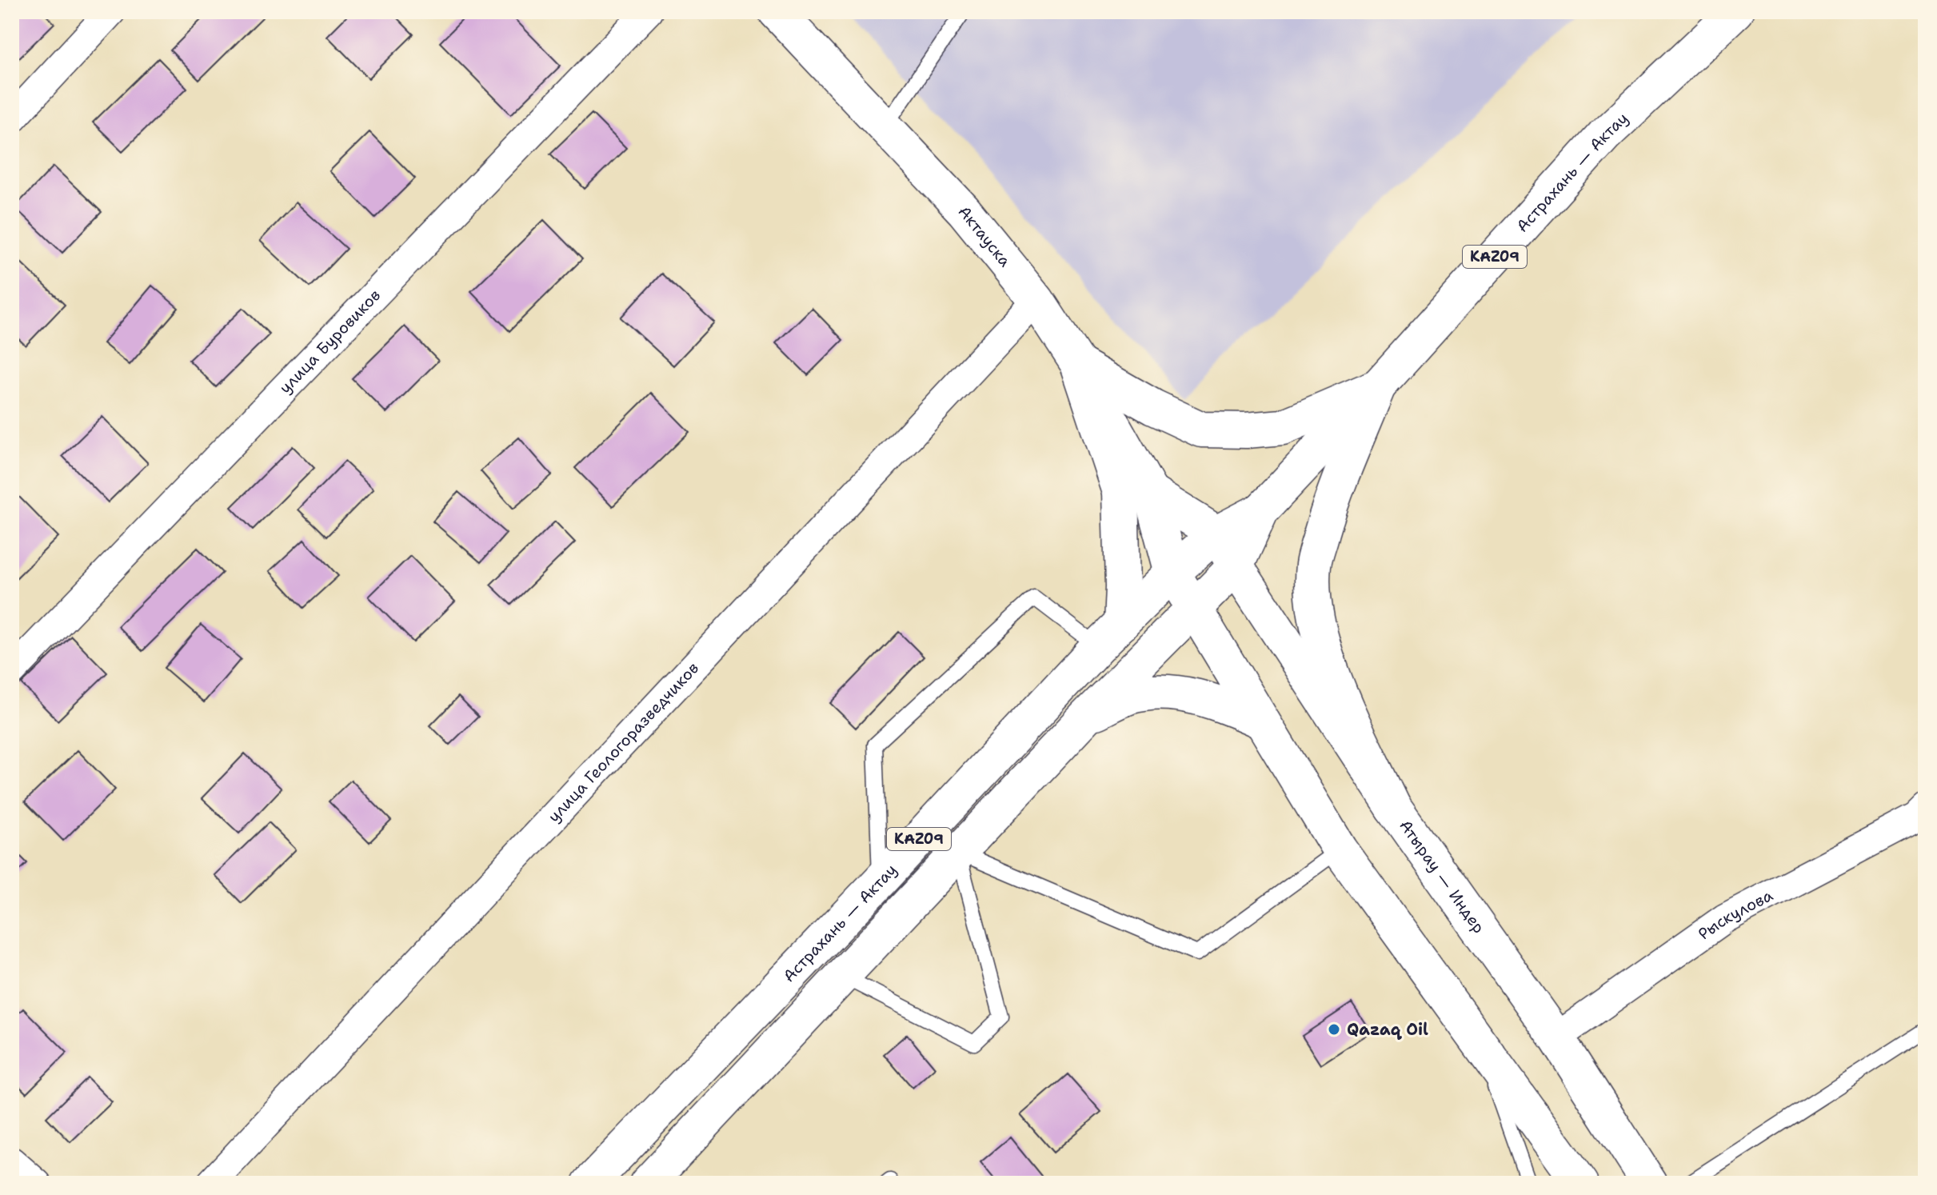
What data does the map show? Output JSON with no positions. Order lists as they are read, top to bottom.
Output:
{
  "streets": {
    "main road": [
      "Астрахань — Актау",
      "Актауска",
      "KAZ09",
      "Атырау — Индер"
    ],
    "street": ["улица Буровиков", "улица Геологоразведчиков", "Рыскулова"]
  },
  "crossings": [
    ["Астрахань — Актау", "Актауска"],
    ["Астрахань — Актау", "Атырау — Индер"],
    ["Актауска", "улица Геологоразведчиков"],
    ["Актауска", "Атырау — Индер"],
    ["Атырау — Индер", "Рыскулова"]
  ],
  "places": ["Qazaq Oil"]
}
